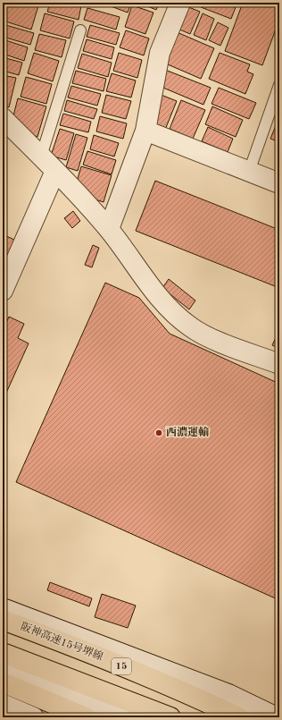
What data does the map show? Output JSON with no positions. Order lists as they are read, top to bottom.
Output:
{
  "streets": {
    "highway": ["阪神高速15号堺線", "15"]
  },
  "places": ["西濃運輸"]
}
